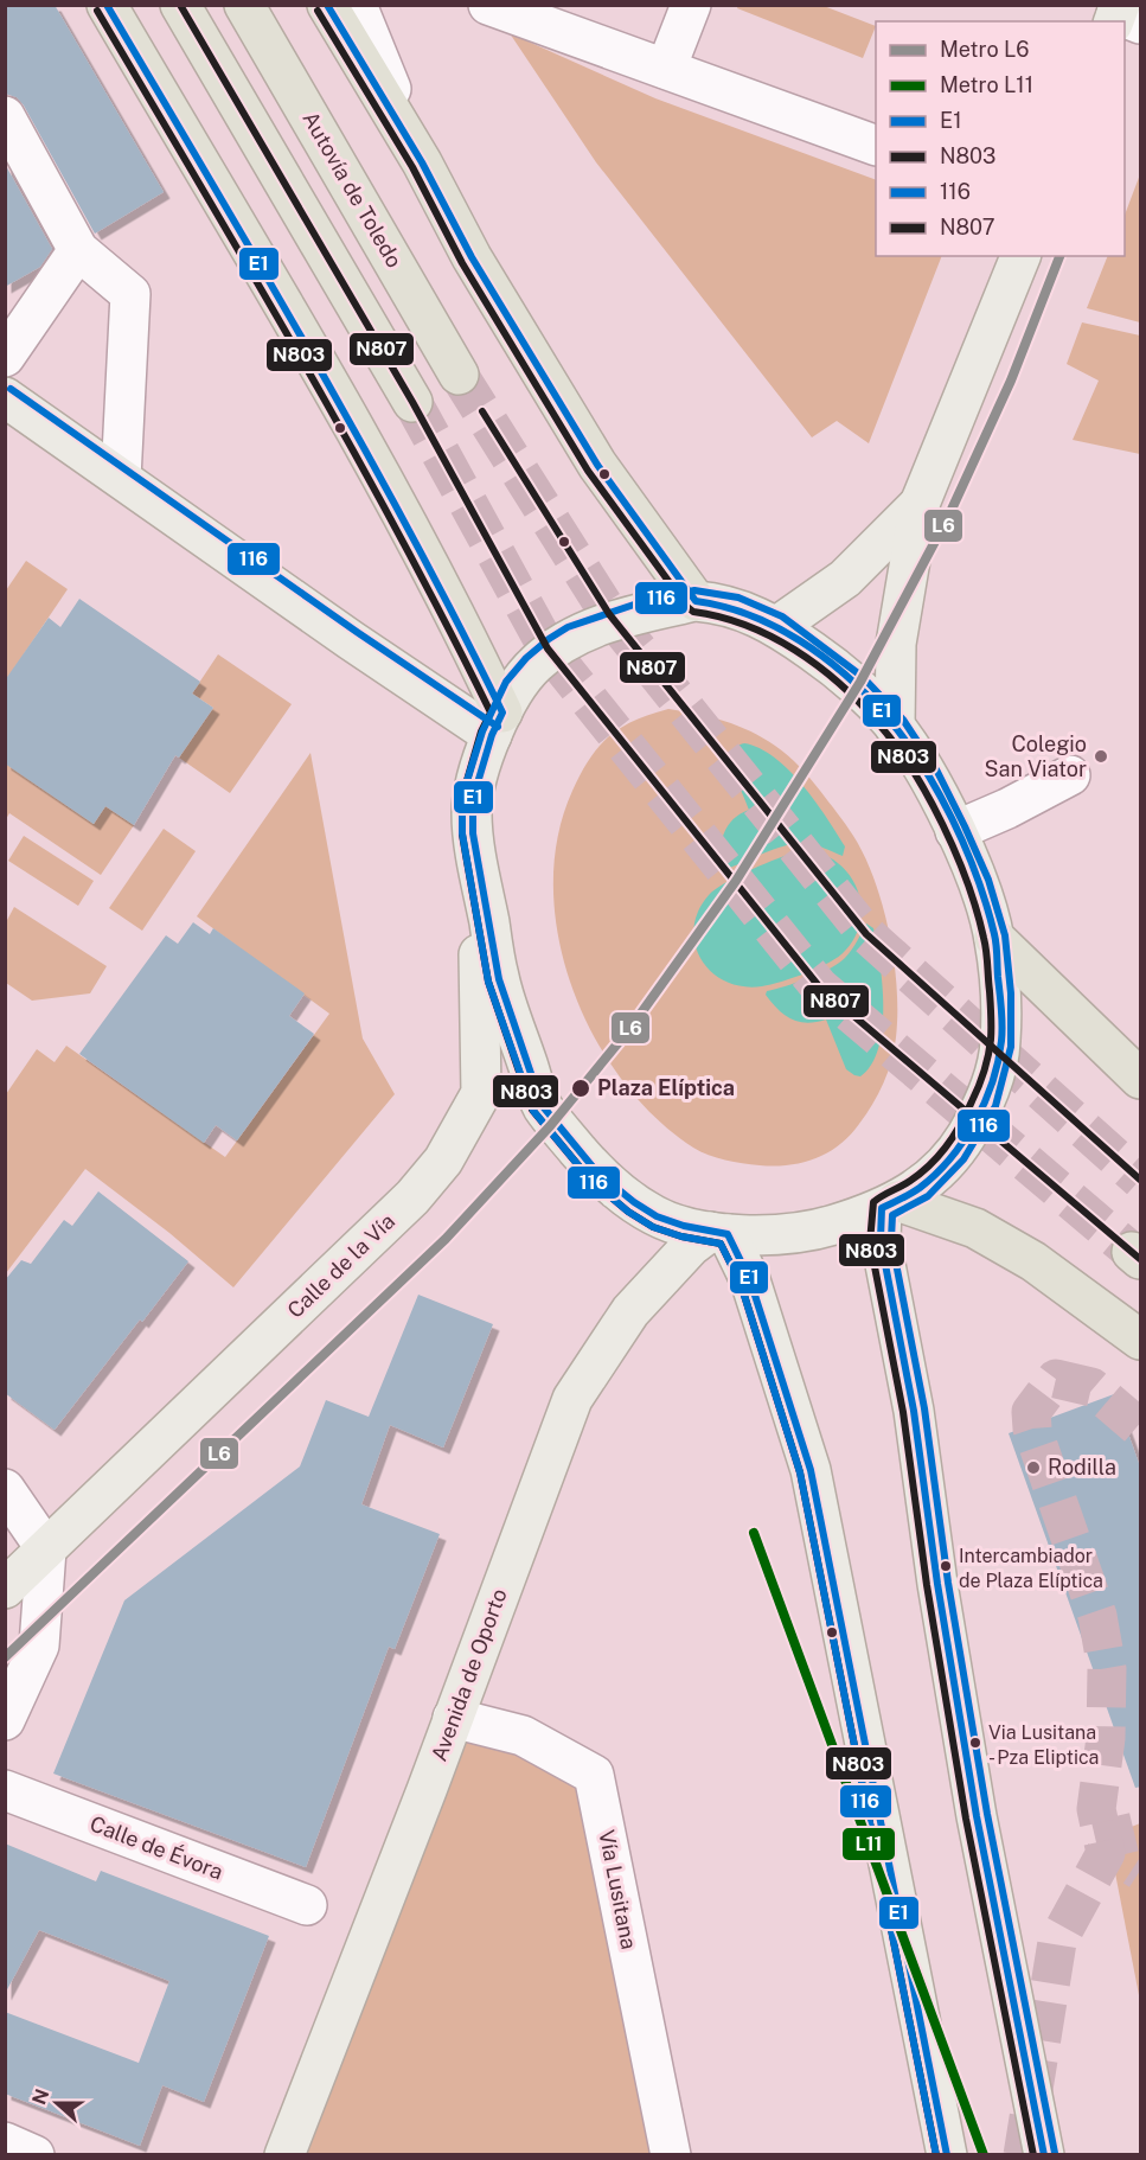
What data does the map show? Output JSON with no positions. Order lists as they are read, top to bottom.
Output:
{
  "streets": {
    "highway": ["Autovía de Toledo"],
    "main road": ["Calle de la Vía", "Avenida de Oporto"],
    "street": ["Calle de Évora", "Vía Lusitana"]
  },
  "crossings": [
    ["Avenida de Oporto", "Vía Lusitana"]
  ],
  "places": [
    "Colegio San Viator",
    "Plaza Elíptica",
    "Rodilla",
    "Intercambiador de Plaza Elíptica",
    "Via Lusitana - Pza Eliptica"
  ],
  "lines": [
    "transit line E1",
    "transit line N807",
    "transit line N803",
    "metro line L6",
    "transit line 116",
    "metro line L11"
  ],
  "legend": [
    "Metro L6",
    "Metro L11",
    "E1",
    "N803",
    "116",
    "N807"
  ],
  "north": "left"
}
